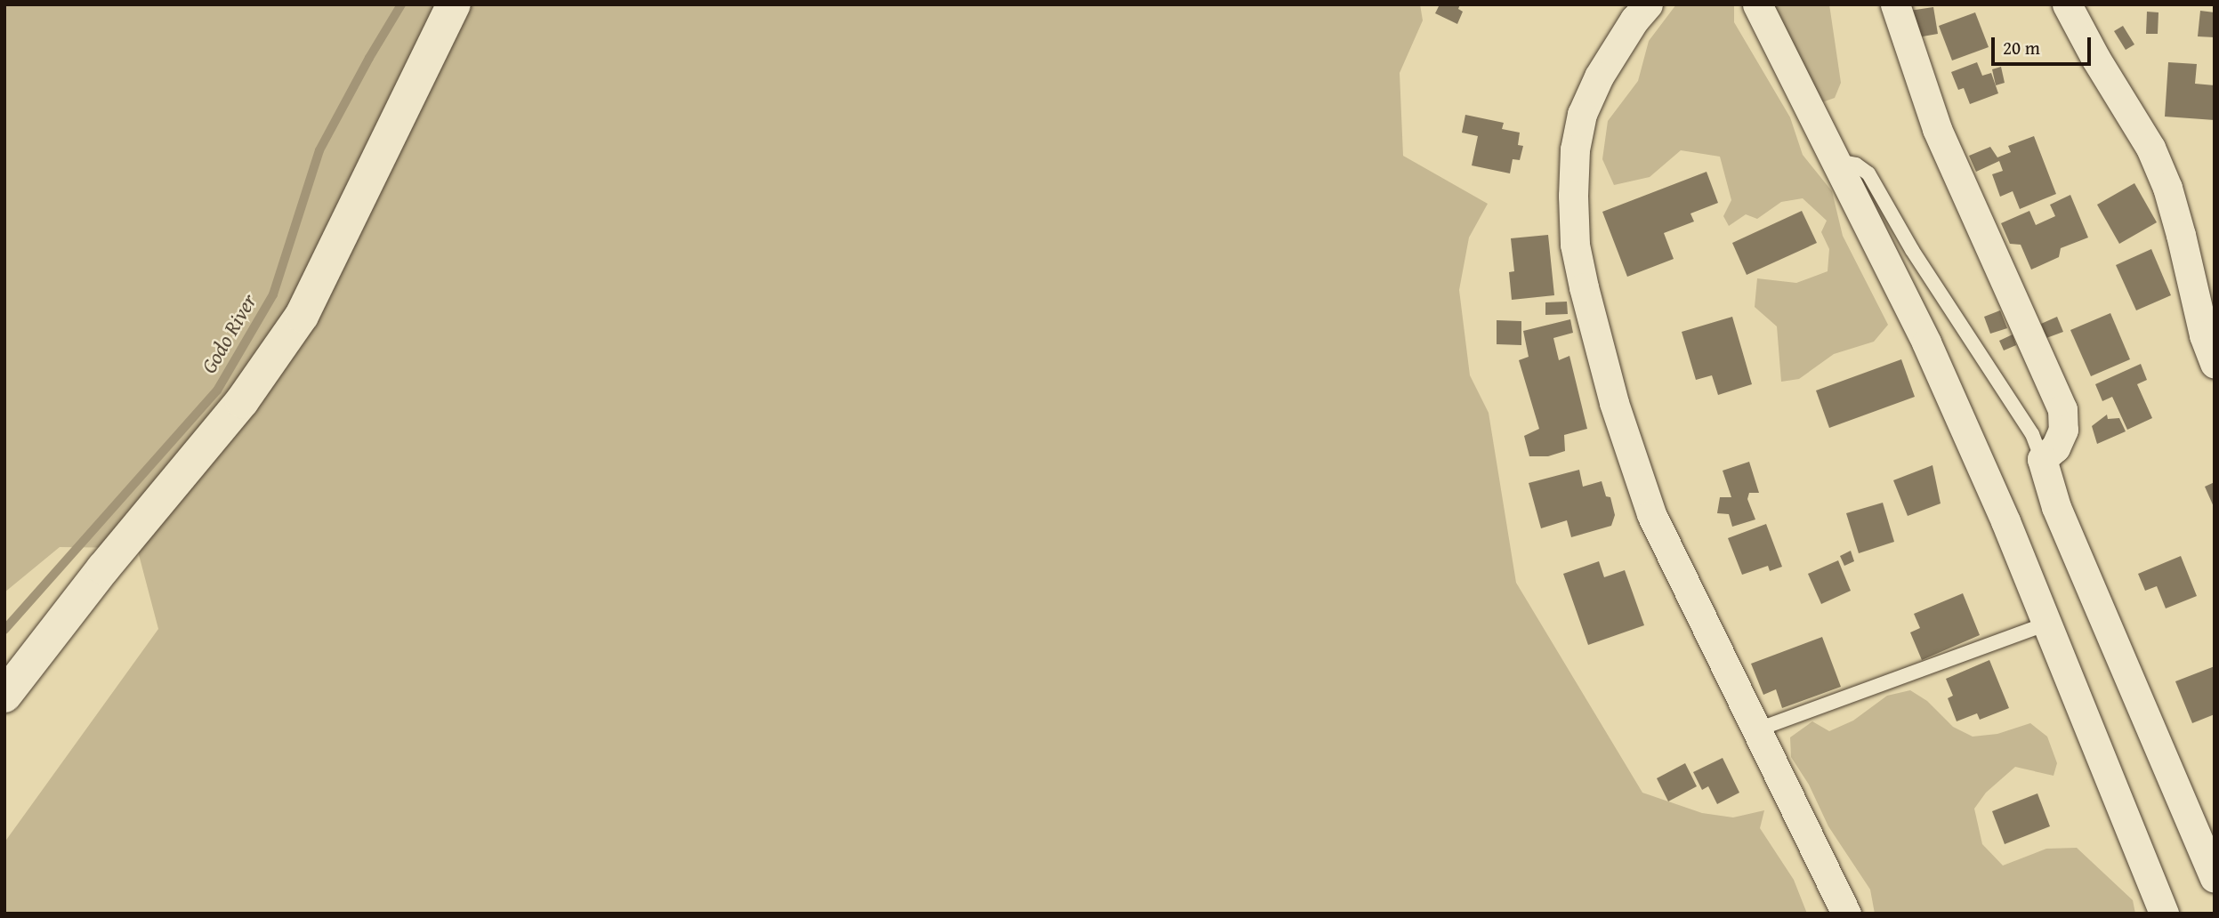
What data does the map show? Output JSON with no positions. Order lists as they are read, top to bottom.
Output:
{
  "water": ["Godo River"],
  "scale_bar": "20 m"
}
